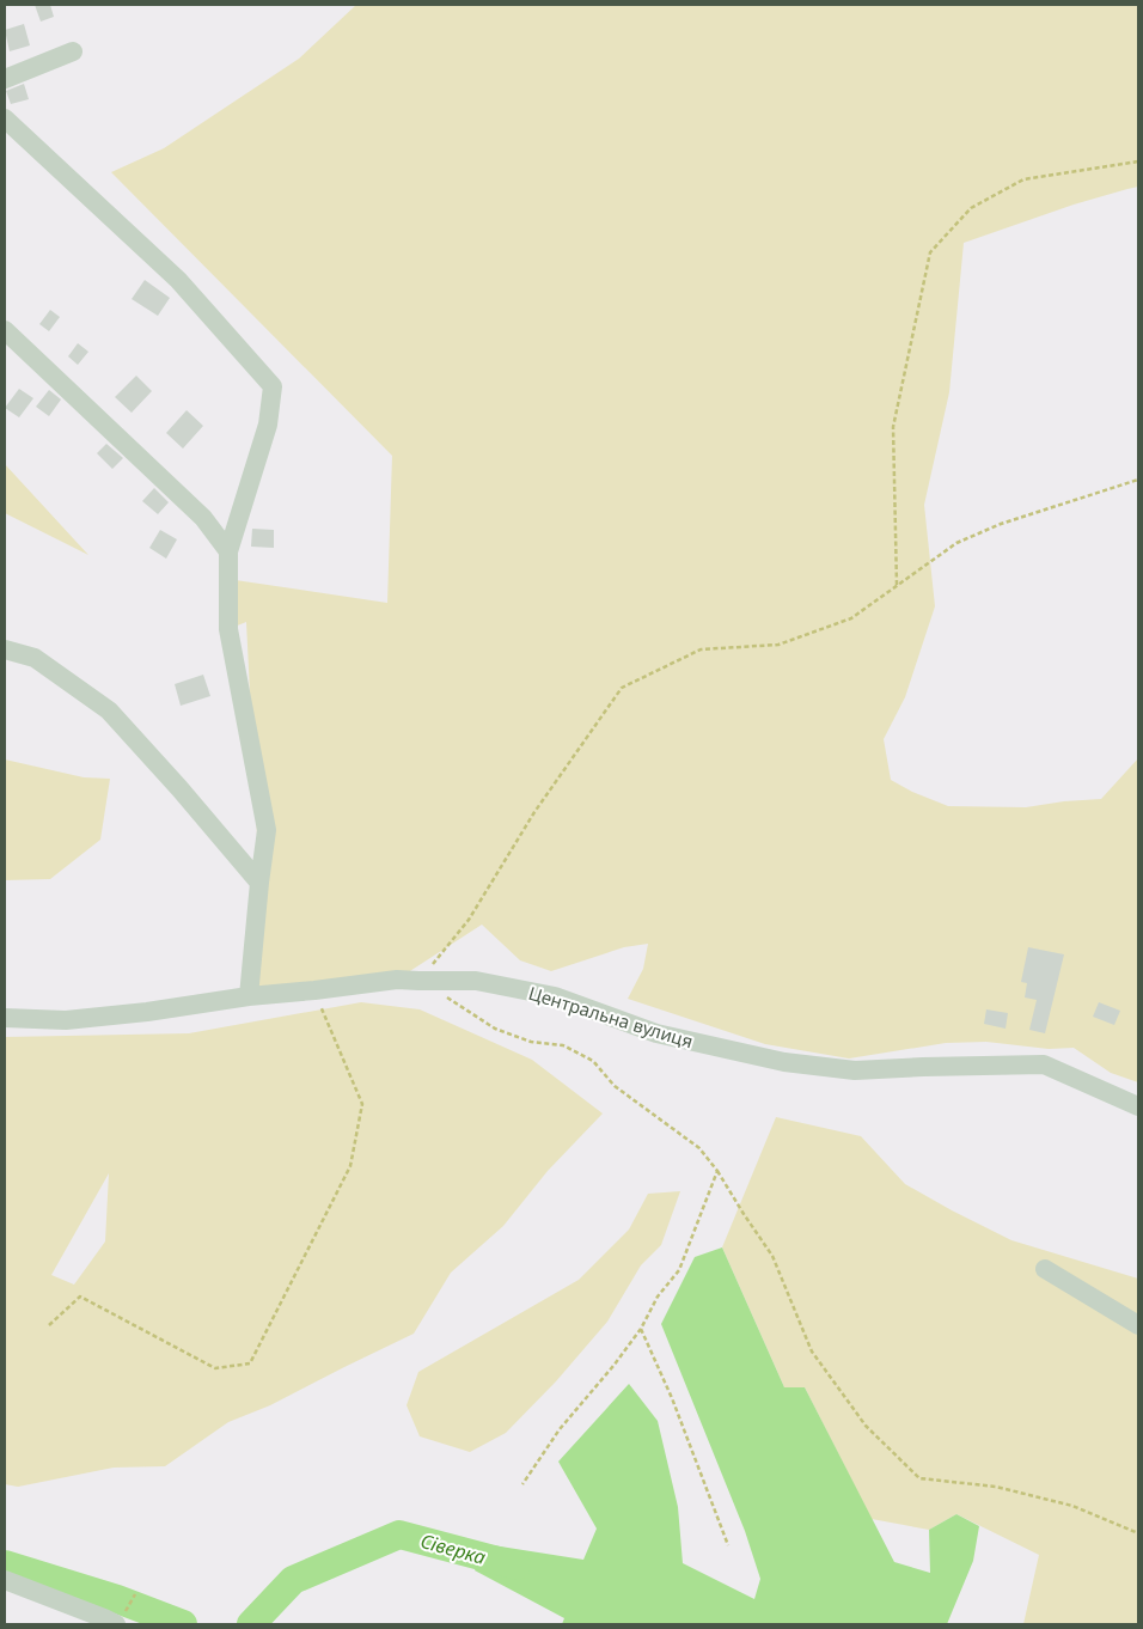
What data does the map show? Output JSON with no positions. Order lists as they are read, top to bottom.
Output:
{
  "streets": {
    "street": ["Центральна вулиця"]
  },
  "water": ["Сіверка"]
}
